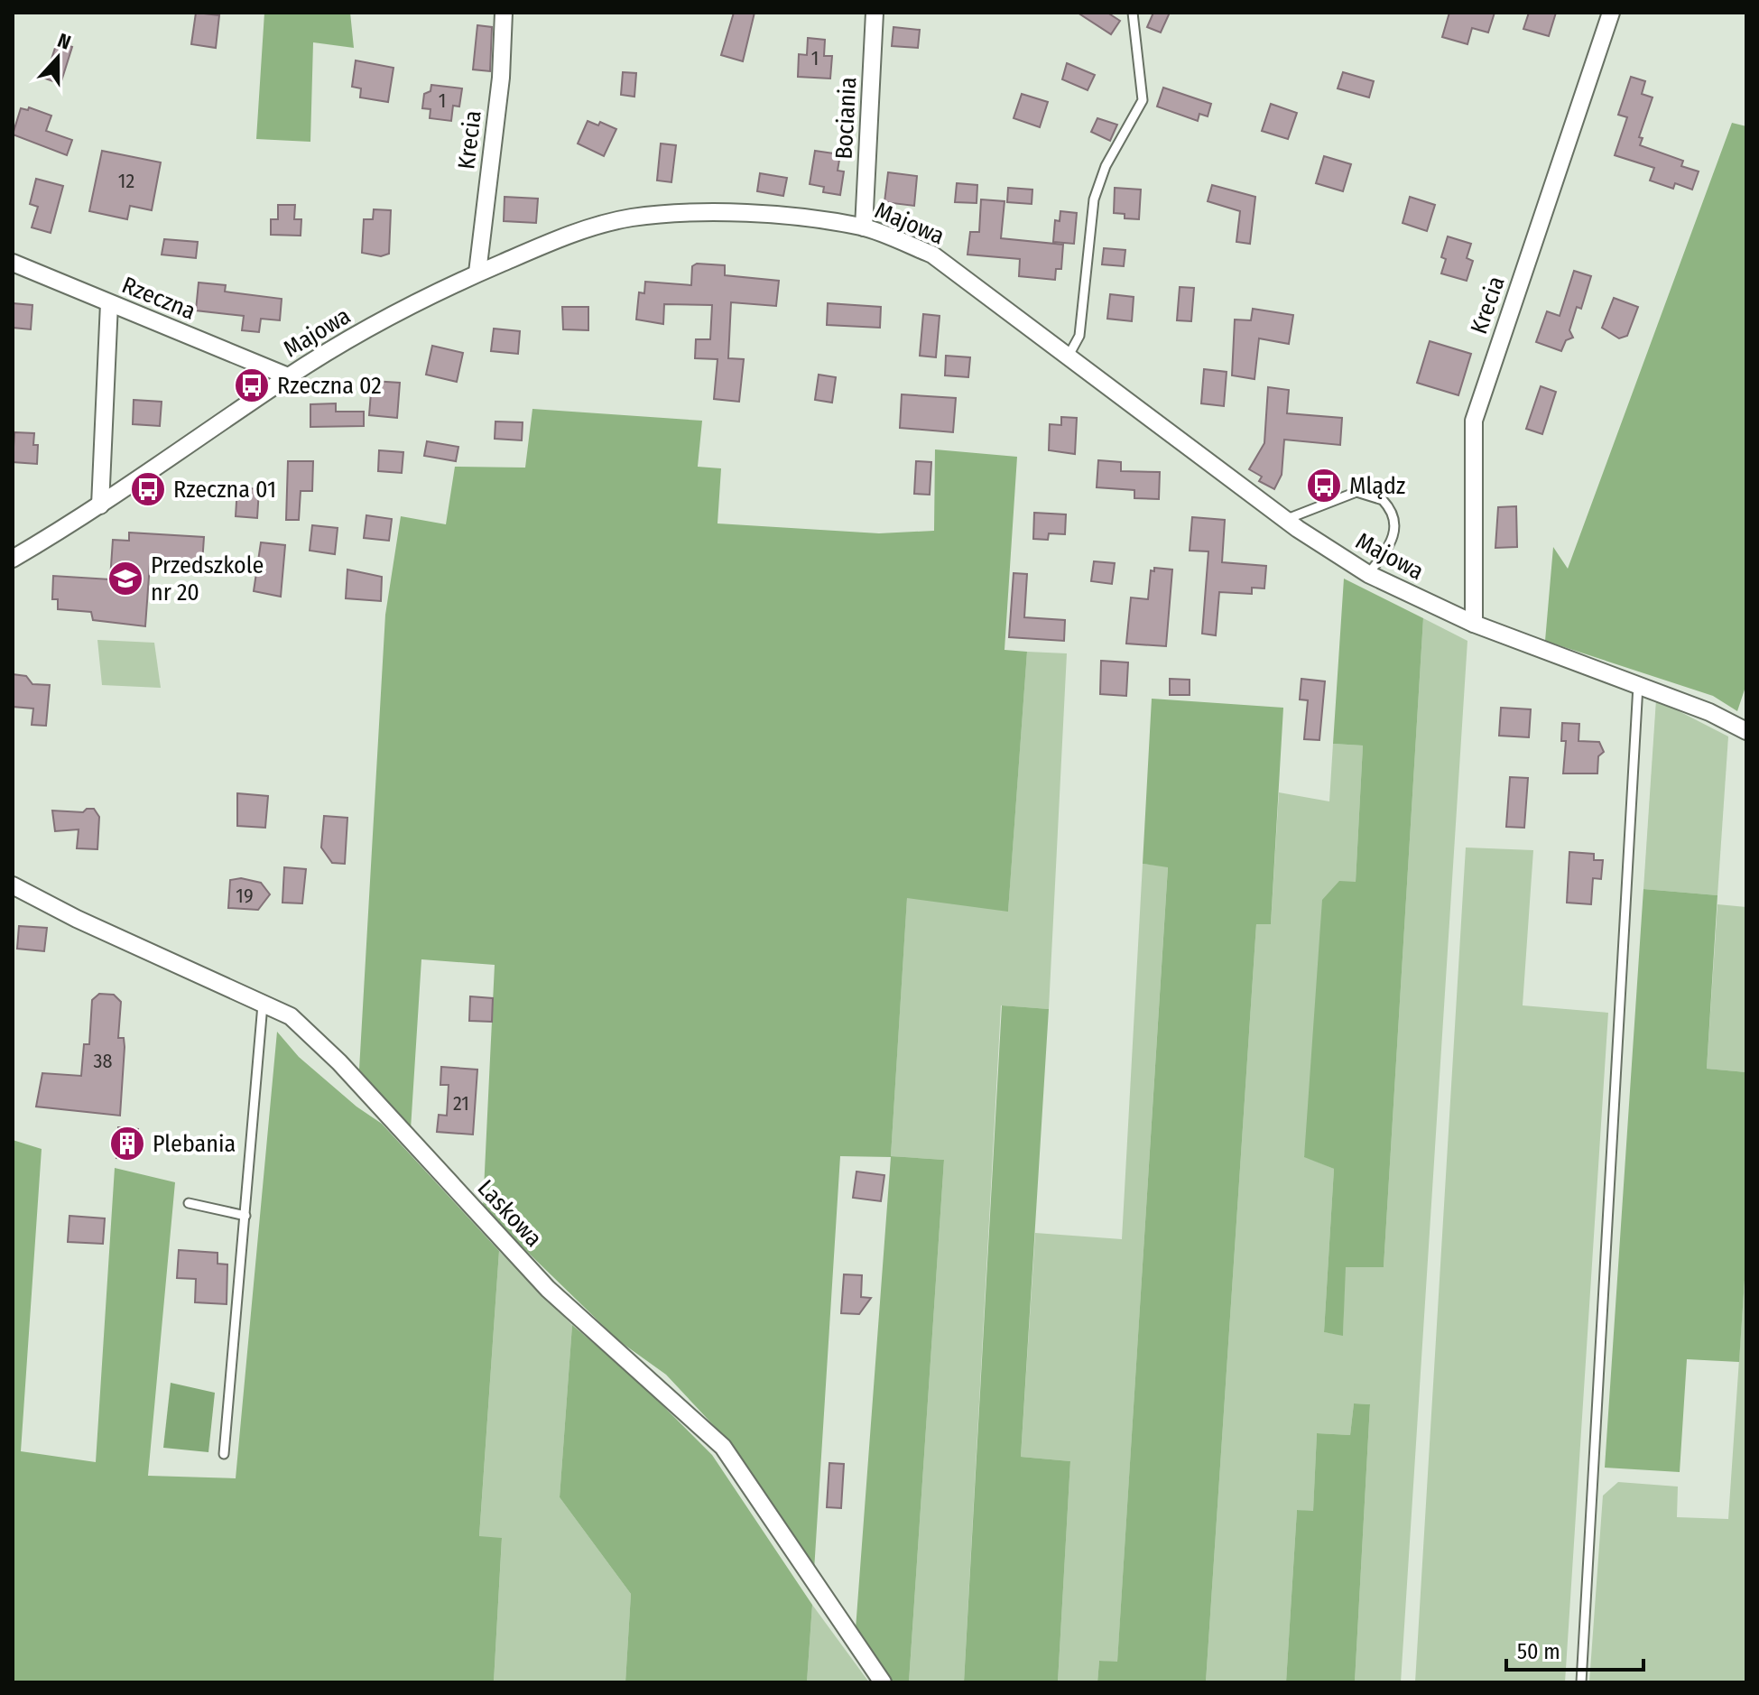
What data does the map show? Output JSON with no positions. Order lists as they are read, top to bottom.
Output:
{
  "streets": {
    "street": [
      "Bociania",
      "Krecia",
      "Majowa",
      "Rzeczna",
      "Laskowa"
    ]
  },
  "crossings": [
    ["Bociania", "Majowa"],
    ["Krecia", "Majowa"],
    ["Majowa", "Rzeczna"]
  ],
  "places": {
    "bus stop": ["Rzeczna 02", "Mlądz", "Rzeczna 01"],
    "school or university": ["Przedszkole nr 20"],
    "building": ["Plebania"]
  },
  "house_numbers": [
    "1",
    "1",
    "12",
    "19",
    "38",
    "21"
  ],
  "scale_bar": "50 m",
  "north": "top"
}
